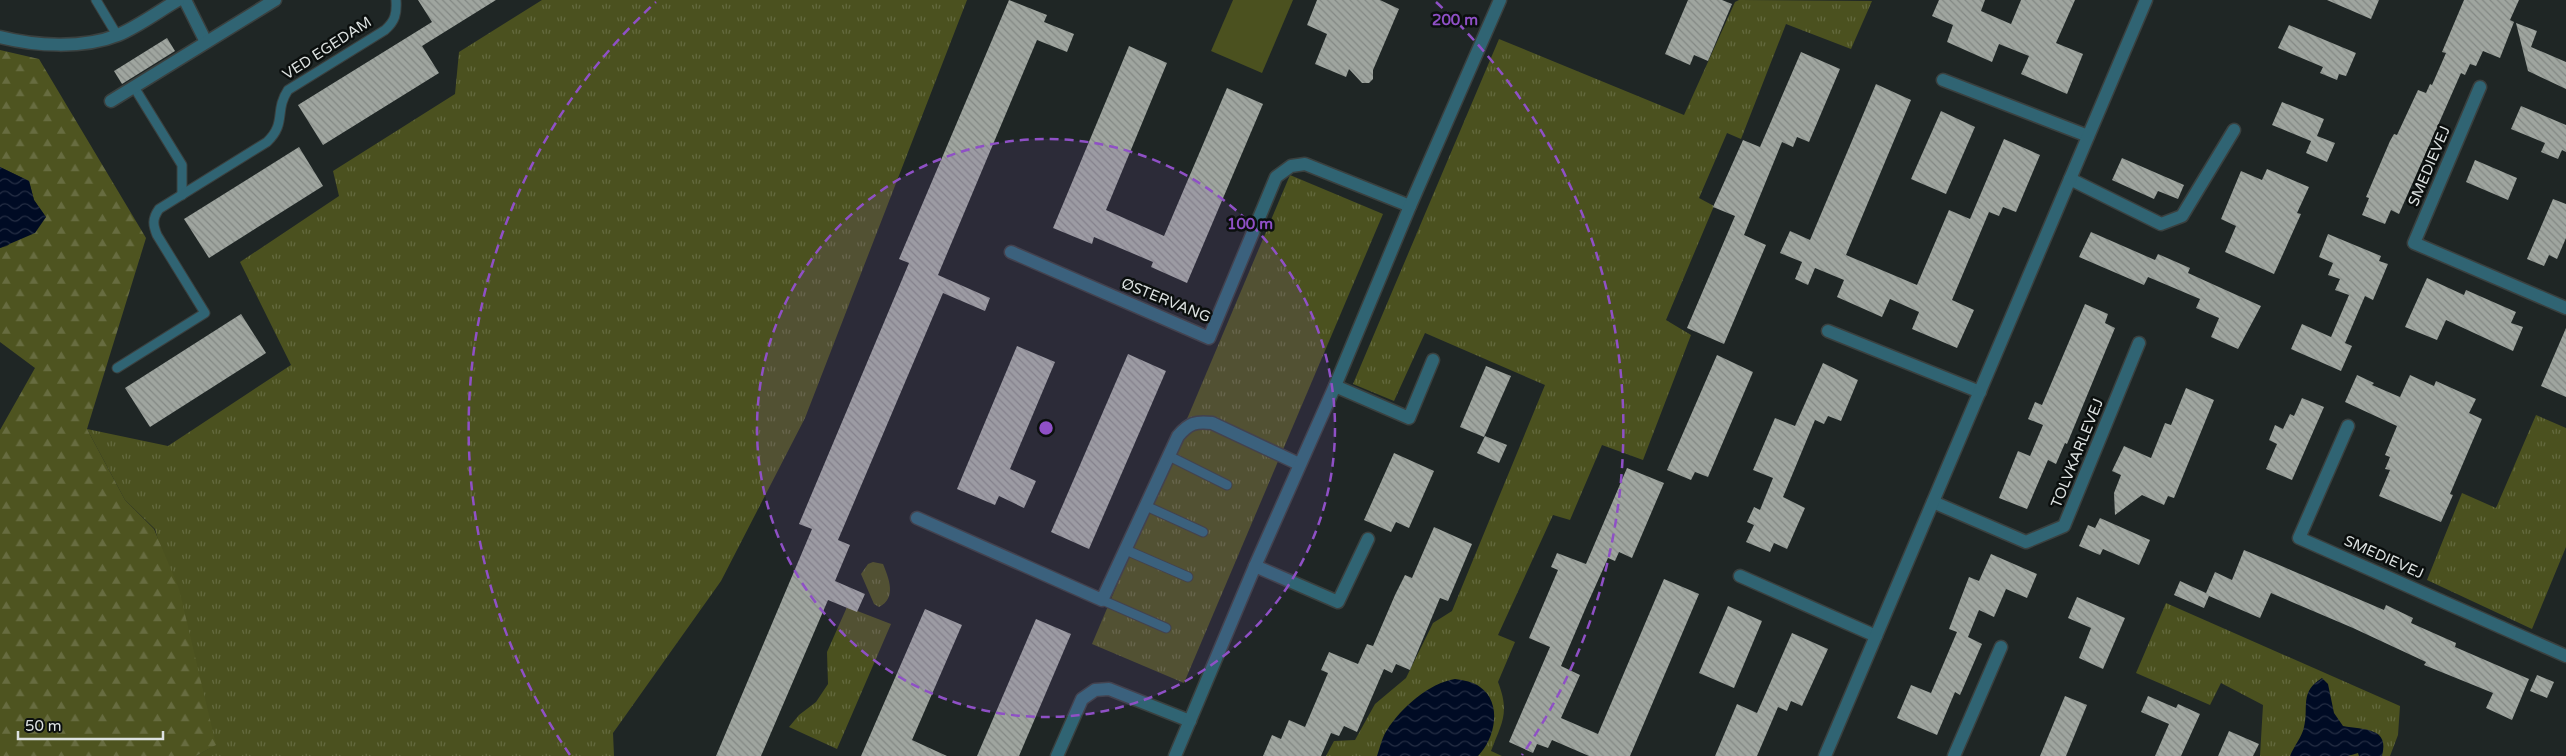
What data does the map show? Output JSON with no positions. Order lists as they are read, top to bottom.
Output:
{
  "streets": {
    "street": ["SMEDIEVEJ", "ØSTERVANG", "TOLVKARLEVEJ"],
    "lane": ["VED EGEDAM"]
  },
  "scale_bar": "50 m",
  "rings": ["200 m", "100 m"]
}
